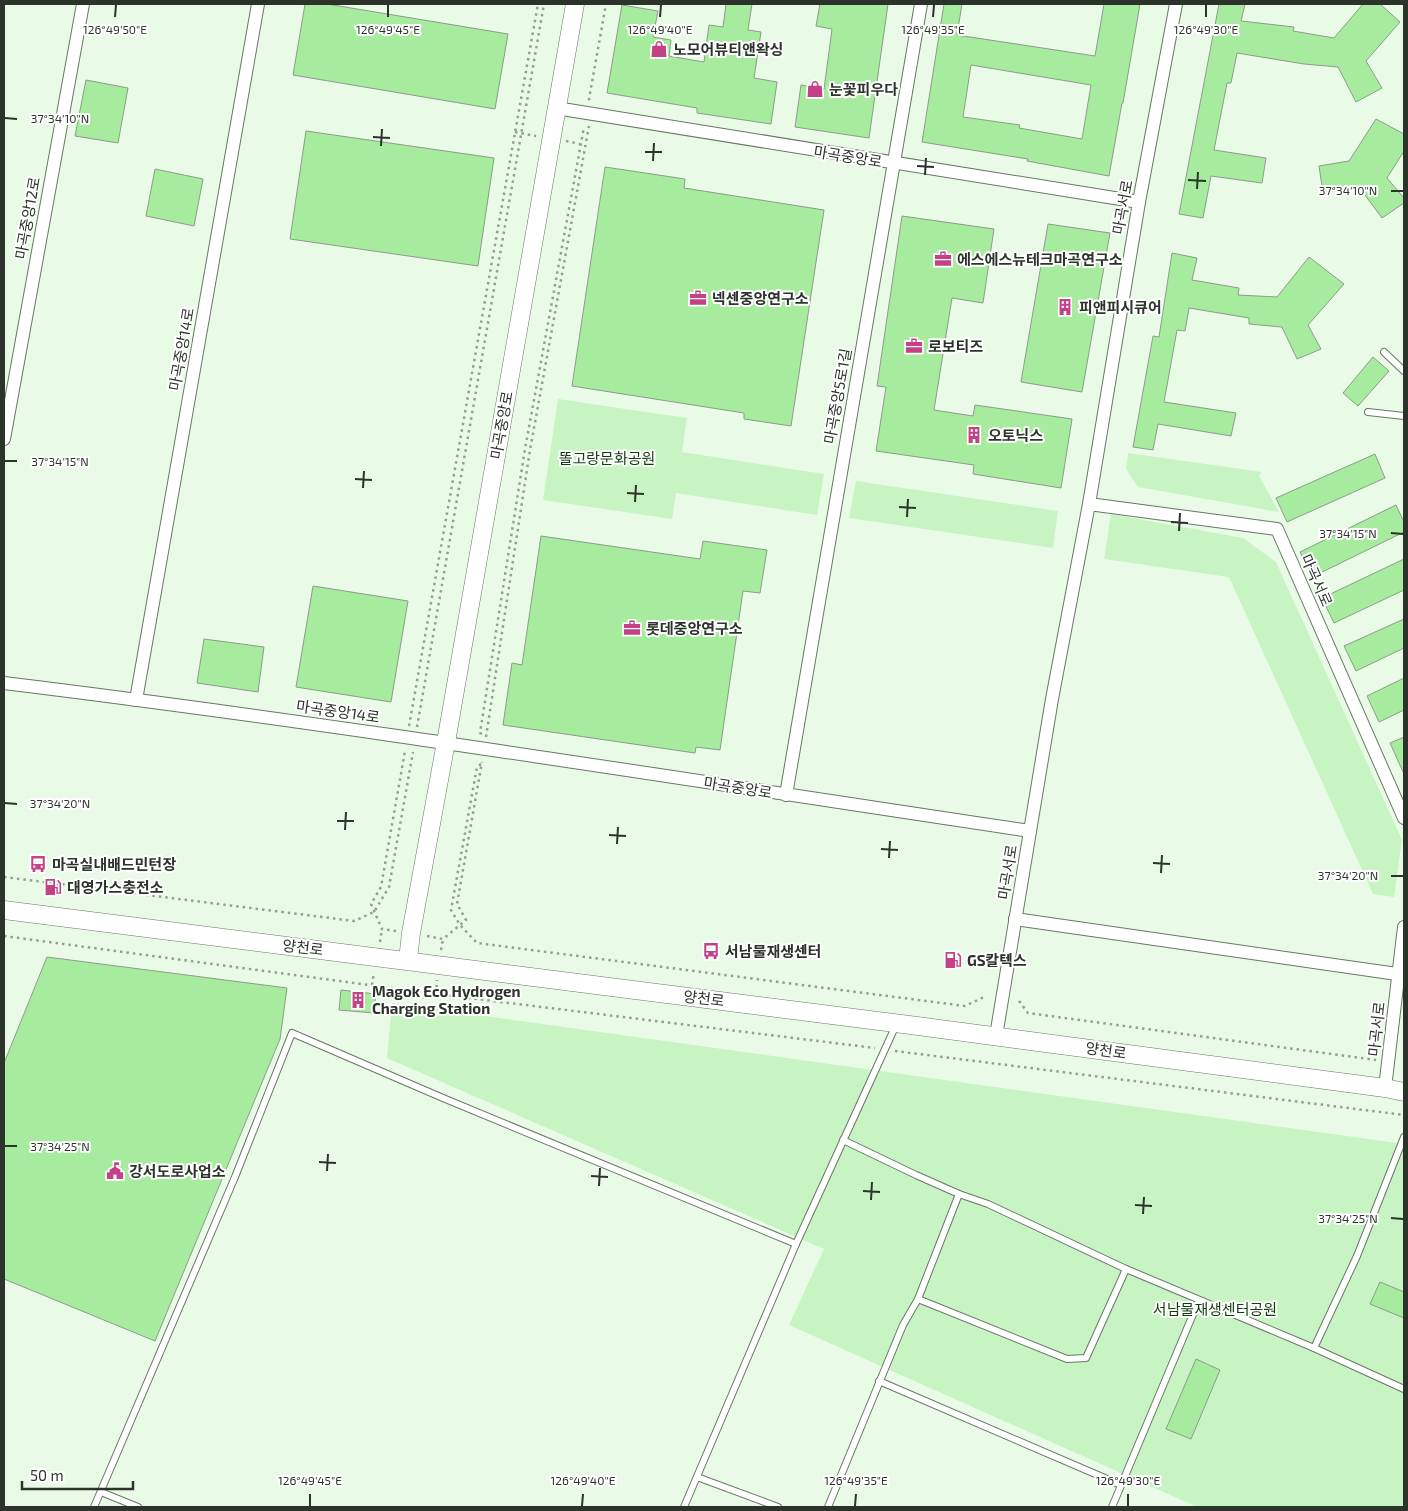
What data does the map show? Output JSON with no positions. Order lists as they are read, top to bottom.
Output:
{
  "streets": {
    "main road": ["마곡중앙로", "양천로"],
    "street": [
      "마곡서로",
      "마곡중앙12로",
      "마곡중앙14로",
      "마곡중앙5로1길"
    ]
  },
  "crossings": [
    ["마곡중앙로", "마곡서로"],
    ["마곡중앙로", "마곡중앙14로"],
    ["마곡중앙로", "마곡중앙5로1길"],
    ["마곡중앙로", "양천로"],
    ["마곡서로", "양천로"]
  ],
  "parks": ["똘고랑문화공원", "서남물재생센터공원"],
  "places": {
    "shop": ["노모어뷰티앤왁싱", "눈꽃피우다"],
    "office": [
      "에스에스뉴테크마곡연구소",
      "넥센중앙연구소",
      "로보티즈",
      "롯데중앙연구소"
    ],
    "building": ["피앤피시큐어", "오토닉스", "Magok Eco Hydrogen Charging Station"],
    "bus stop": ["마곡실내배드민턴장", "서남물재생센터"],
    "fuel station": ["대영가스충전소", "GS칼텍스"],
    "public building": ["강서도로사업소"]
  },
  "scale_bar": "50 m",
  "coordinates": [
    "126°49'50\"E",
    "126°49'45\"E",
    "126°49'40\"E",
    "126°49'35\"E",
    "126°49'30\"E",
    "37°34'10\"N",
    "37°34'15\"N",
    "37°34'20\"N",
    "37°34'25\"N"
  ]
}
